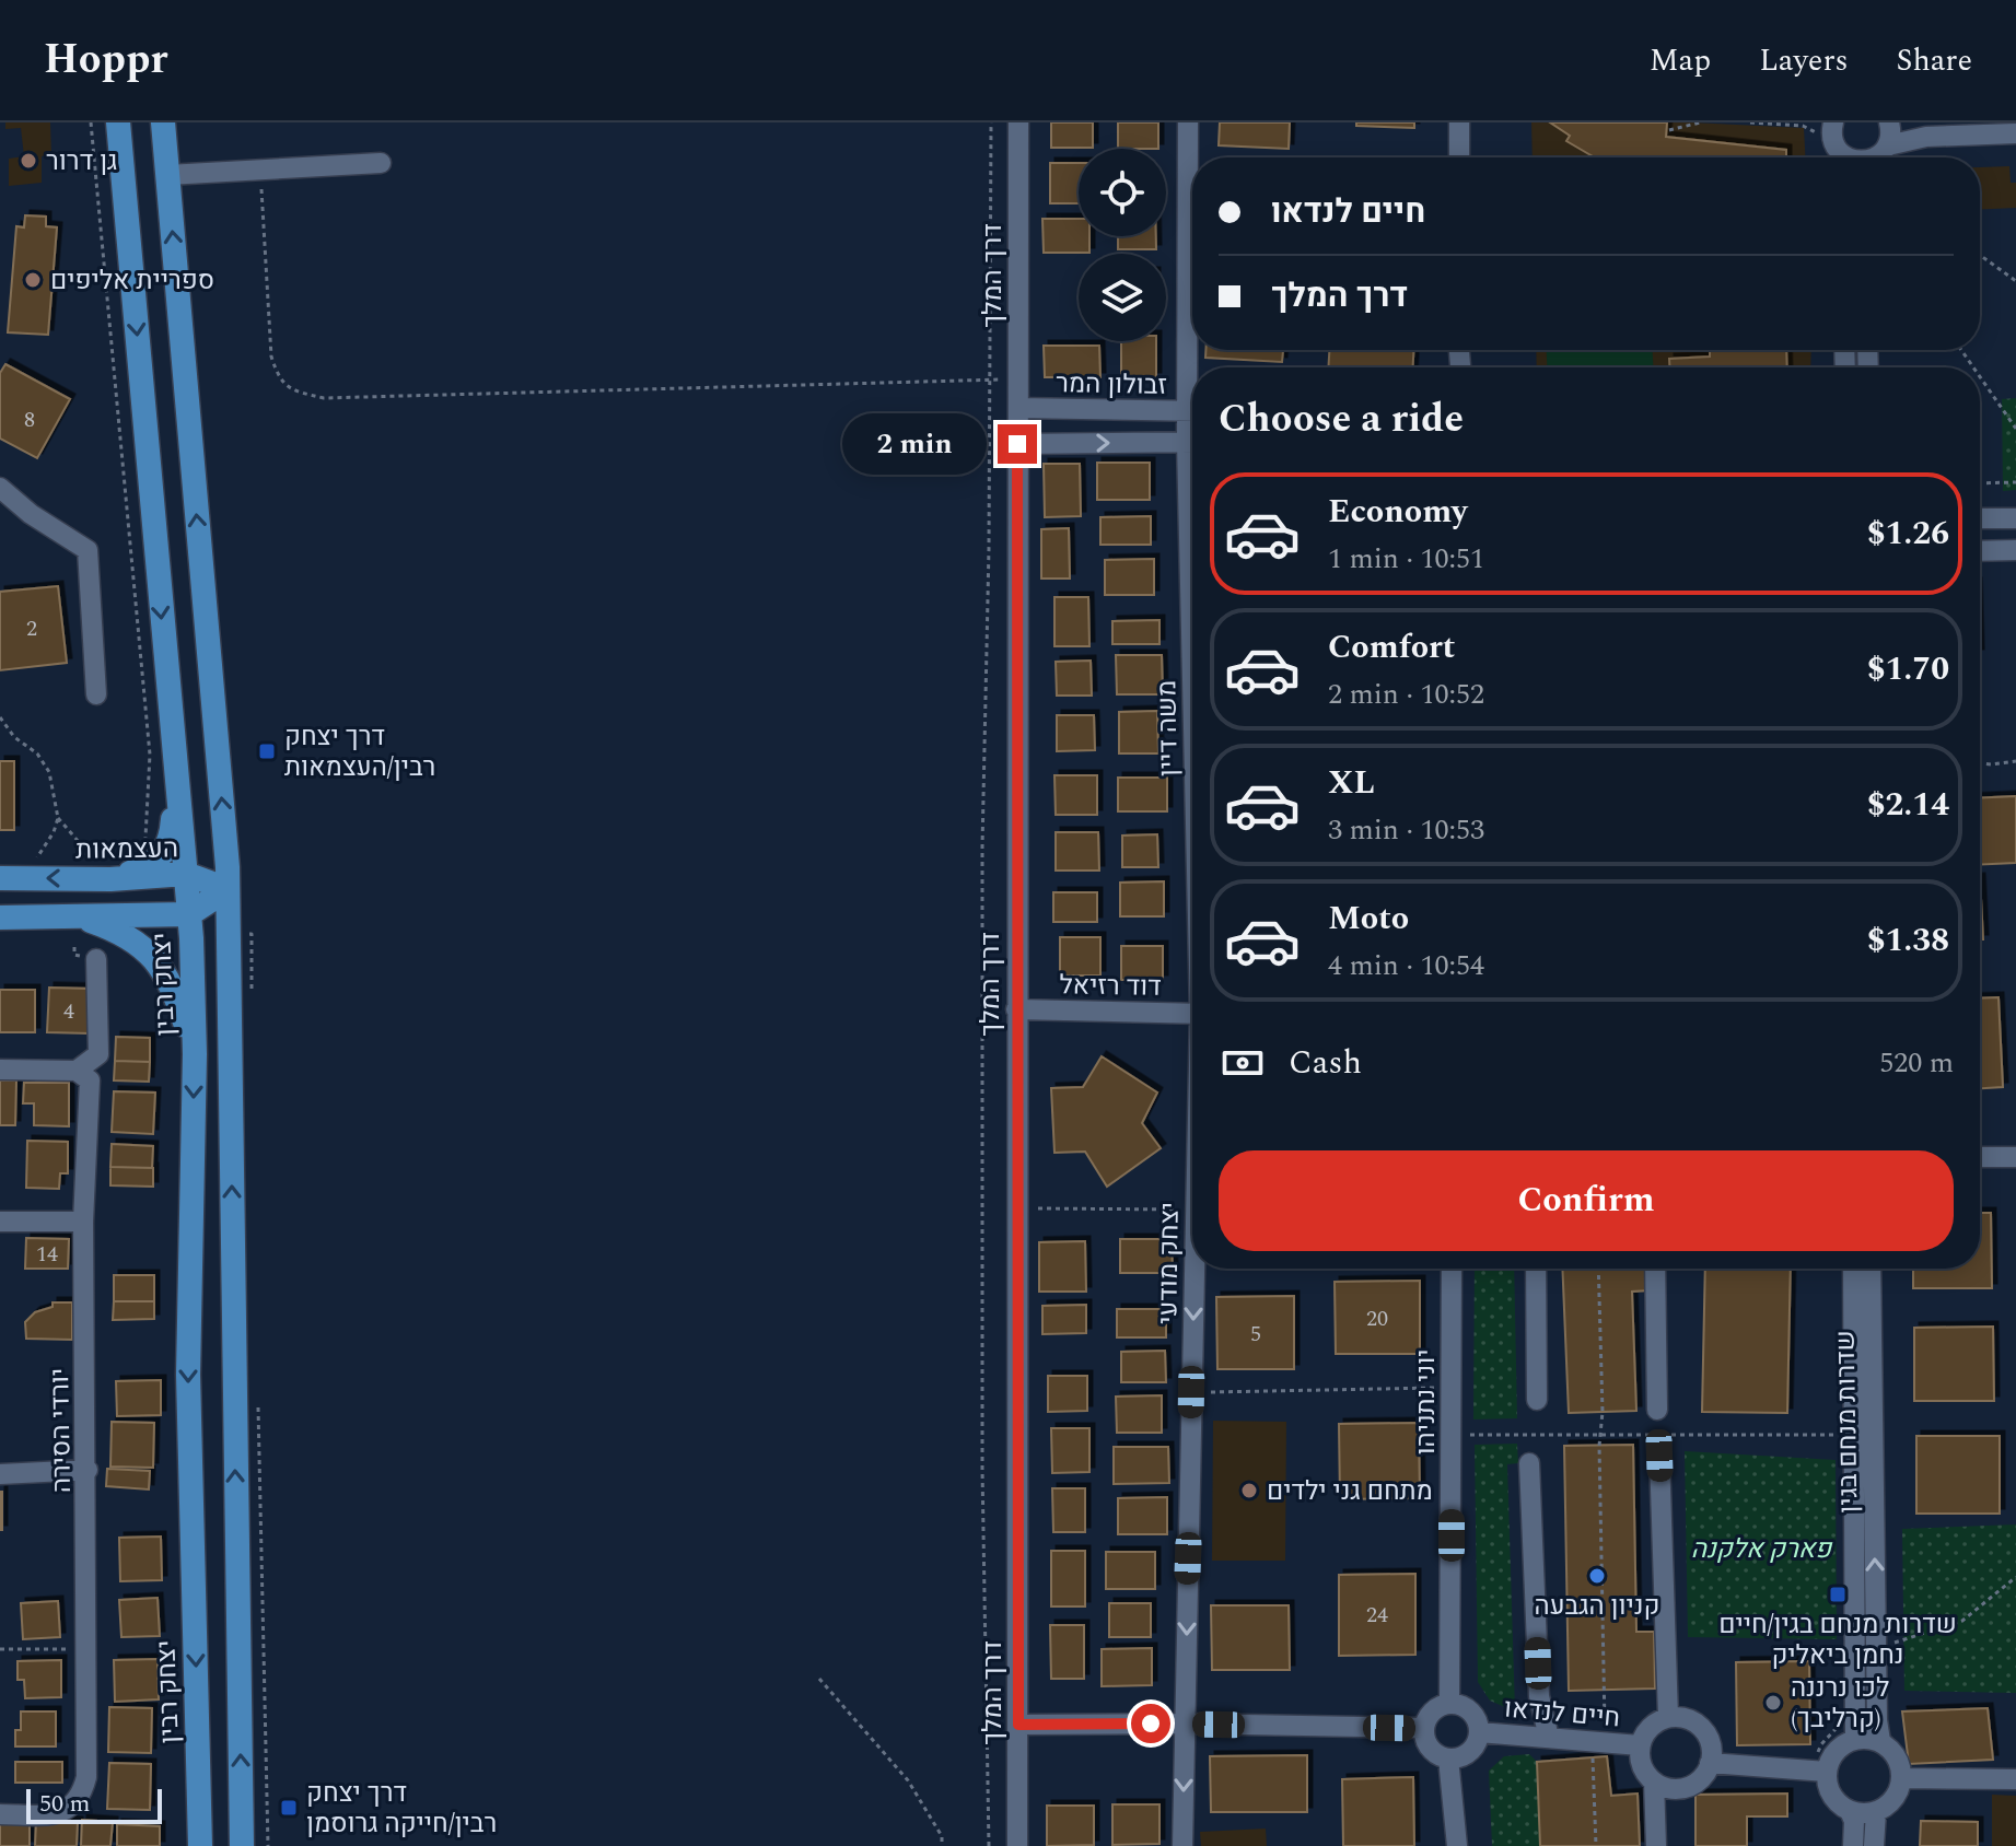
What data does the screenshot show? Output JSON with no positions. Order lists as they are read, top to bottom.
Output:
{
  "streets": {
    "main road": ["העצמאות", "יצחק רבין"],
    "street": [
      "דרך המלך",
      "זבולון המר",
      "משה דיין",
      "דוד רזיאל",
      "יצחק מודעי",
      "יוני נתניהו",
      "שדרות מנחם בגין",
      "יורדי הסירה",
      "חיים לנדאו"
    ]
  },
  "crossings": [
    ["דרך המלך", "זבולון המר"],
    ["דרך המלך", "דוד רזיאל"],
    ["העצמאות", "יצחק רבין"],
    ["יוני נתניהו", "חיים לנדאו"]
  ],
  "one_way": ["יצחק מודעי"],
  "parks": ["פארק אלקנה"],
  "places": {
    "other": [
      "גן דרור",
      "ספריית אליפים",
      "מתחם גני ילדים",
      "קניון הגבעה",
      "לכו נרננה (קרליבך)"
    ],
    "transit": ["דרך יצחק רבין/העצמאות", "שדרות מנחם בגין/חיים נחמן ביאליק", "דרך יצחק רבין/חייקה גרוסמן"]
  },
  "house_numbers": [
    "8",
    "2",
    "4",
    "14",
    "20",
    "5",
    "24"
  ],
  "scale_bar": "50 m",
  "page": {
    "header": "Hoppr",
    "nav": ["Map", "Layers", "Share"],
    "banner": ["חיים לנדאו", "דרך המלך"],
    "heading": "Choose a ride",
    "bubble": "2 min",
    "list": [
      {
        "name": "Economy",
        "note": "1 min · 10:51",
        "value": "$1.26"
      },
      {
        "name": "Comfort",
        "note": "2 min · 10:52",
        "value": "$1.70"
      },
      {
        "name": "XL",
        "note": "3 min · 10:53",
        "value": "$2.14"
      },
      {
        "name": "Moto",
        "note": "4 min · 10:54",
        "value": "$1.38"
      }
    ],
    "pay": ["Cash", "520 m"],
    "buttons": "Confirm",
    "scale": "50 m"
  }
}
